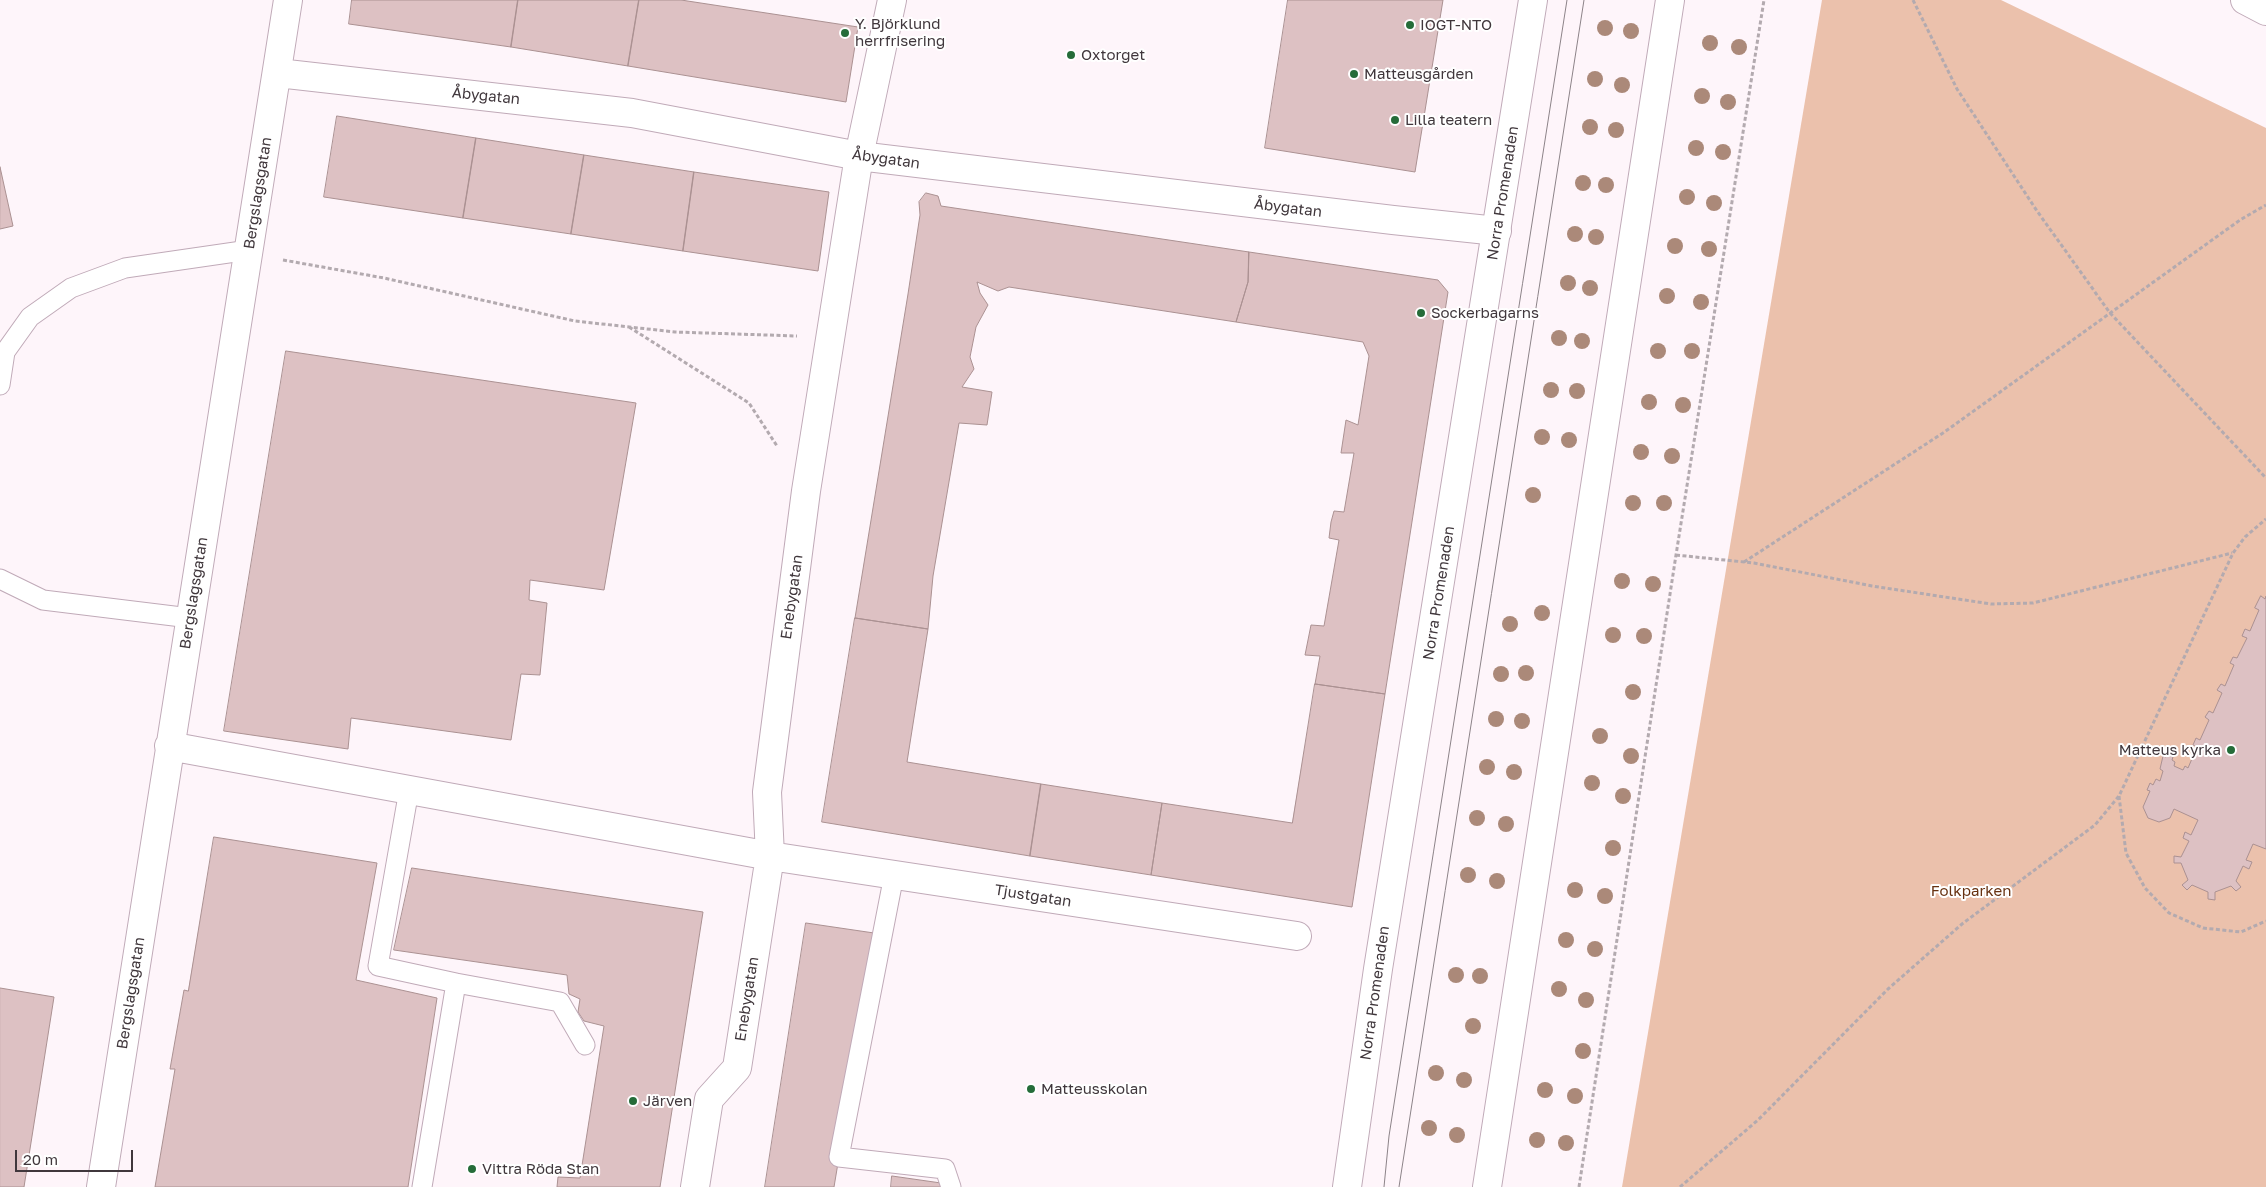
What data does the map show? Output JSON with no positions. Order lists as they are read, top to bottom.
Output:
{
  "streets": {
    "street": [
      "Åbygatan",
      "Bergslagsgatan",
      "Norra Promenaden",
      "Enebygatan",
      "Tjustgatan"
    ]
  },
  "crossings": [
    ["Åbygatan", "Bergslagsgatan"],
    ["Åbygatan", "Norra Promenaden"],
    ["Åbygatan", "Enebygatan"],
    ["Bergslagsgatan", "Tjustgatan"],
    ["Enebygatan", "Tjustgatan"]
  ],
  "parks": ["Folkparken"],
  "places": [
    "IOGT-NTO",
    "Y. Björklund herrfrisering",
    "Oxtorget",
    "Matteusgården",
    "Lilla teatern",
    "Sockerbagarns",
    "Matteus kyrka",
    "Matteusskolan",
    "Järven",
    "Vittra Röda Stan"
  ],
  "scale_bar": "20 m"
}
